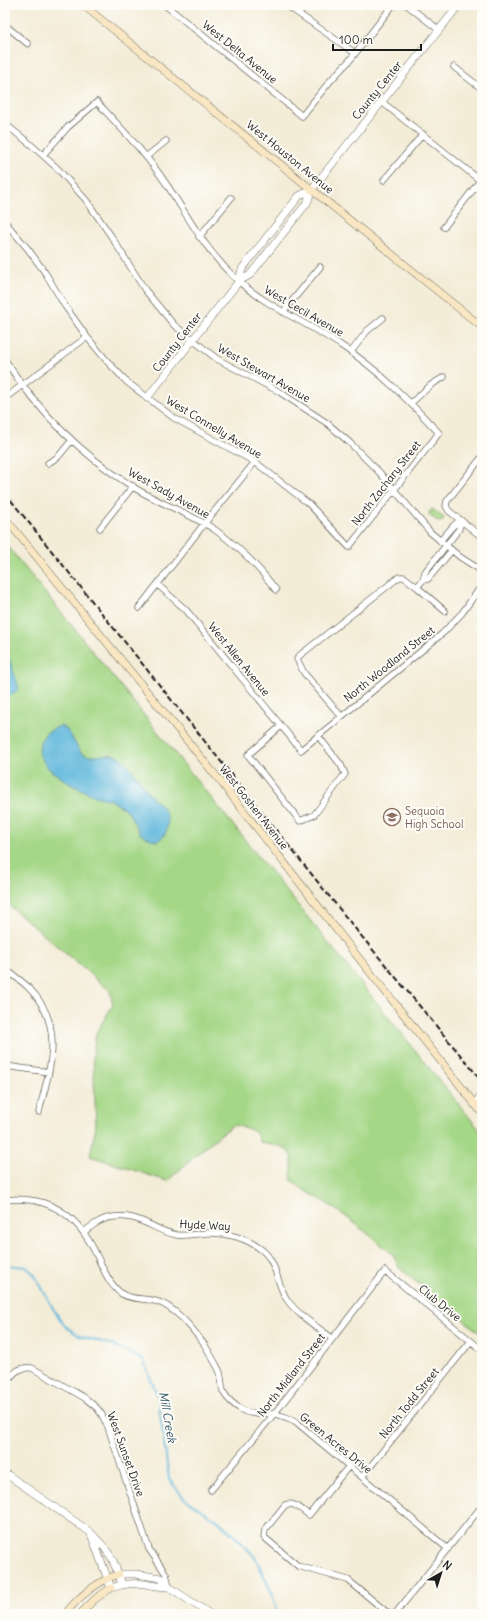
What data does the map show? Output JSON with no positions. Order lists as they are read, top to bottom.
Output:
{
  "streets": {
    "main road": ["West Houston Avenue", "West Goshen Avenue"],
    "street": [
      "West Delta Avenue",
      "County Center",
      "West Cecil Avenue",
      "West Stewart Avenue",
      "West Connelly Avenue",
      "North Zachary Street",
      "West Sady Avenue",
      "West Allen Avenue",
      "North Woodland Street",
      "Hyde Way",
      "Club Drive",
      "North Midland Street",
      "North Todd Street",
      "Green Acres Drive",
      "West Sunset Drive"
    ]
  },
  "crossings": [
    ["County Center", "West Houston Avenue"],
    ["County Center", "West Cecil Avenue"],
    ["County Center", "West Stewart Avenue"],
    ["County Center", "West Connelly Avenue"],
    ["West Cecil Avenue", "West Stewart Avenue"],
    ["West Cecil Avenue", "North Zachary Street"],
    ["West Stewart Avenue", "North Zachary Street"],
    ["West Connelly Avenue", "North Zachary Street"],
    ["West Allen Avenue", "North Woodland Street"],
    ["Hyde Way", "North Midland Street"],
    ["Hyde Way", "Green Acres Drive"],
    ["Club Drive", "North Midland Street"],
    ["Club Drive", "North Todd Street"],
    ["North Midland Street", "Green Acres Drive"],
    ["North Todd Street", "Green Acres Drive"]
  ],
  "water": ["Mill Creek"],
  "places": {
    "school or university": ["Sequoia High School"]
  },
  "scale_bar": "100 m",
  "north": "top right"
}
